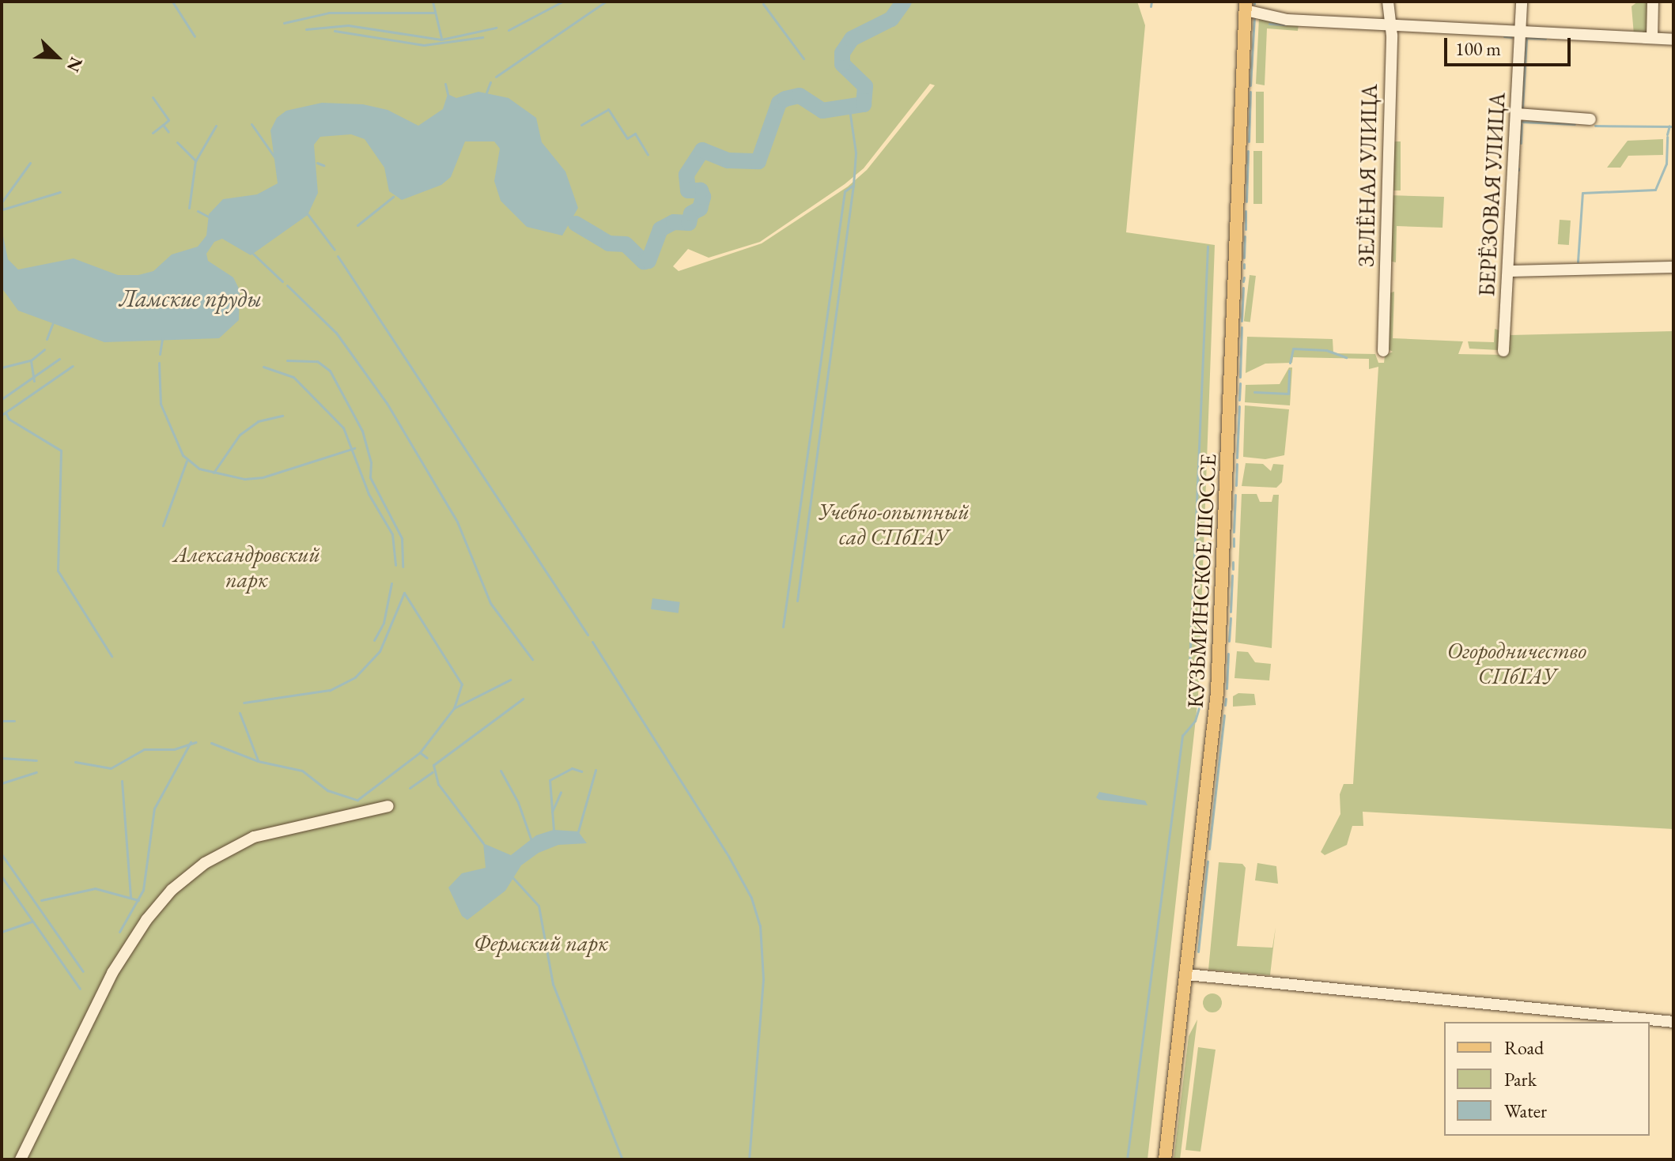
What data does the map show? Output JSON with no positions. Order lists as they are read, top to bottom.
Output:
{
  "streets": {
    "main road": ["КУЗЬМИНСКОЕ ШОССЕ"],
    "street": ["ЗЕЛЁНАЯ УЛИЦА", "БЕРЁЗОВАЯ УЛИЦА"]
  },
  "water": ["Ламские пруды"],
  "parks": [
    "Учебно-опытный сад СПбГАУ",
    "Александровский парк",
    "Огородничество СПбГАУ",
    "Фермский парк"
  ],
  "legend": ["Road", "Park", "Water"],
  "scale_bar": "100 m",
  "north": "bottom right"
}
